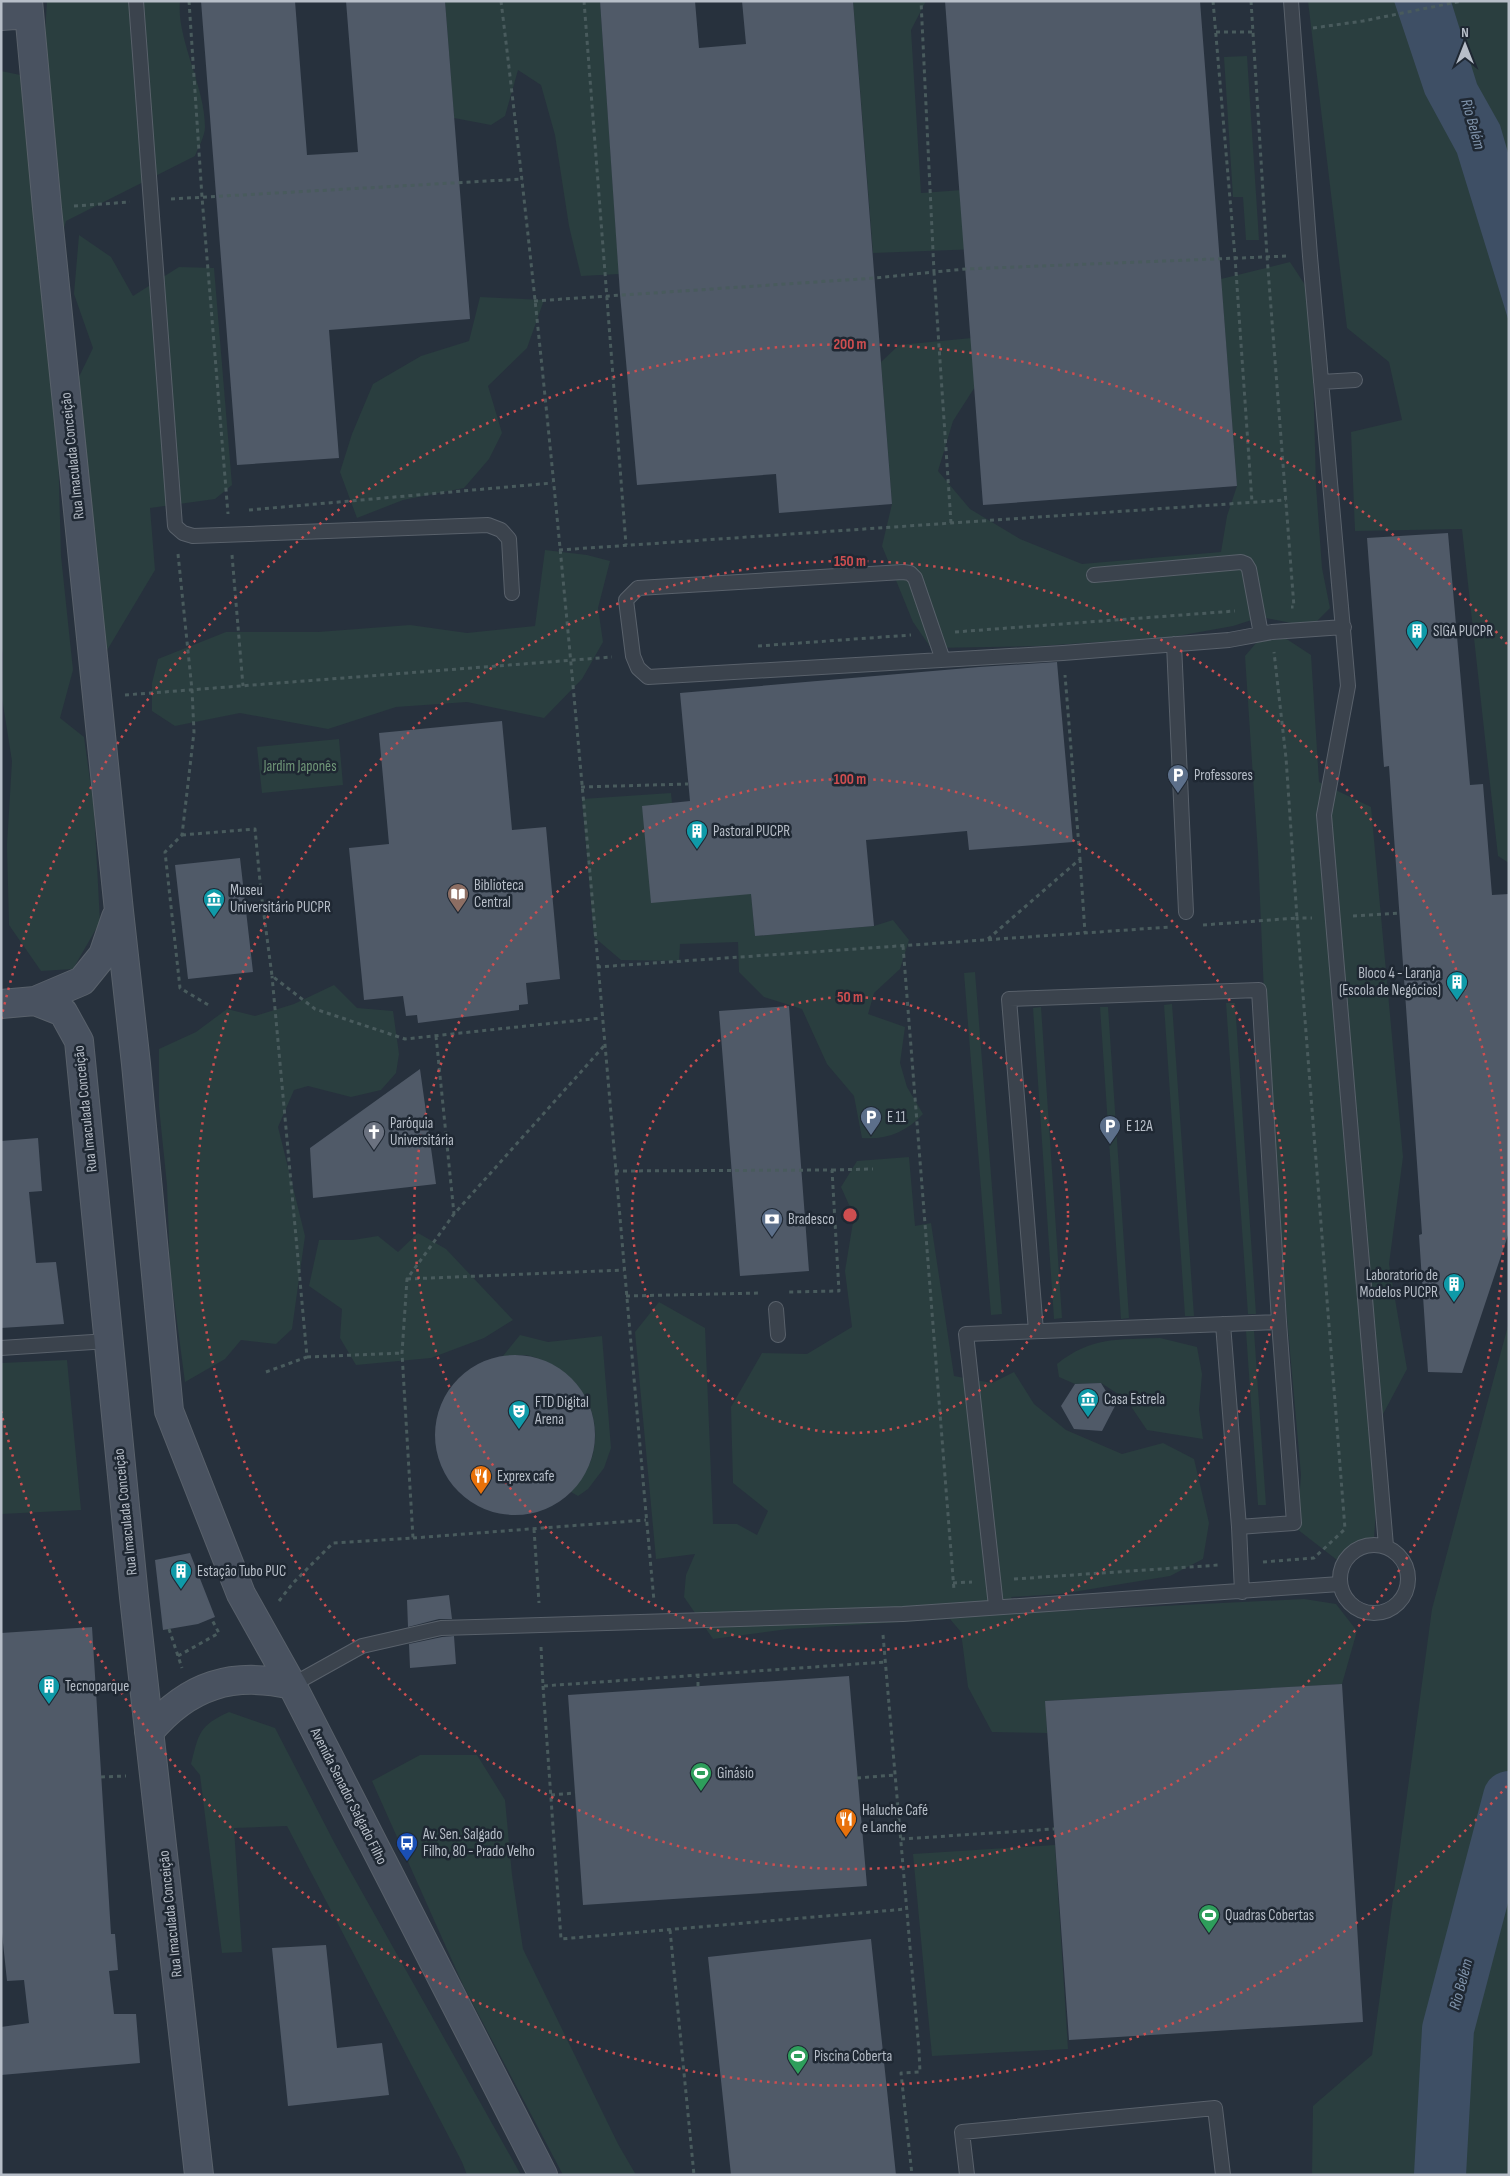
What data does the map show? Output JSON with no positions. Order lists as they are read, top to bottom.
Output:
{
  "streets": {
    "main road": ["Rua Imaculada Conceição", "Avenida Senador Salgado Filho"]
  },
  "crossings": [
    ["Rua Imaculada Conceição", "Avenida Senador Salgado Filho"]
  ],
  "water": ["Rio Belém"],
  "parks": ["Jardim Japonês"],
  "places": {
    "building": [
      "SIGA PUCPR",
      "Pastoral PUCPR",
      "Bloco 4 - Laranja (Escola de Negócios)",
      "Laboratorio de Modelos PUCPR",
      "Estação Tubo PUC",
      "Tecnoparque"
    ],
    "parking": ["Professores", "E 11", "E 12A"],
    "library": ["Biblioteca Central"],
    "museum": ["Museu Universitário PUCPR", "Casa Estrela"],
    "church": ["Paróquia Universitária"],
    "bank": ["Bradesco"],
    "theatre": ["FTD Digital Arena"],
    "restaurant": ["Exprex cafe", "Haluche Café e Lanche"],
    "sports": ["Ginásio", "Quadras Cobertas", "Piscina Coberta"],
    "bus stop": ["Av. Sen. Salgado Filho, 80 - Prado Velho"]
  },
  "north": "top",
  "rings": [
    "200 m",
    "150 m",
    "100 m",
    "50 m"
  ]
}
